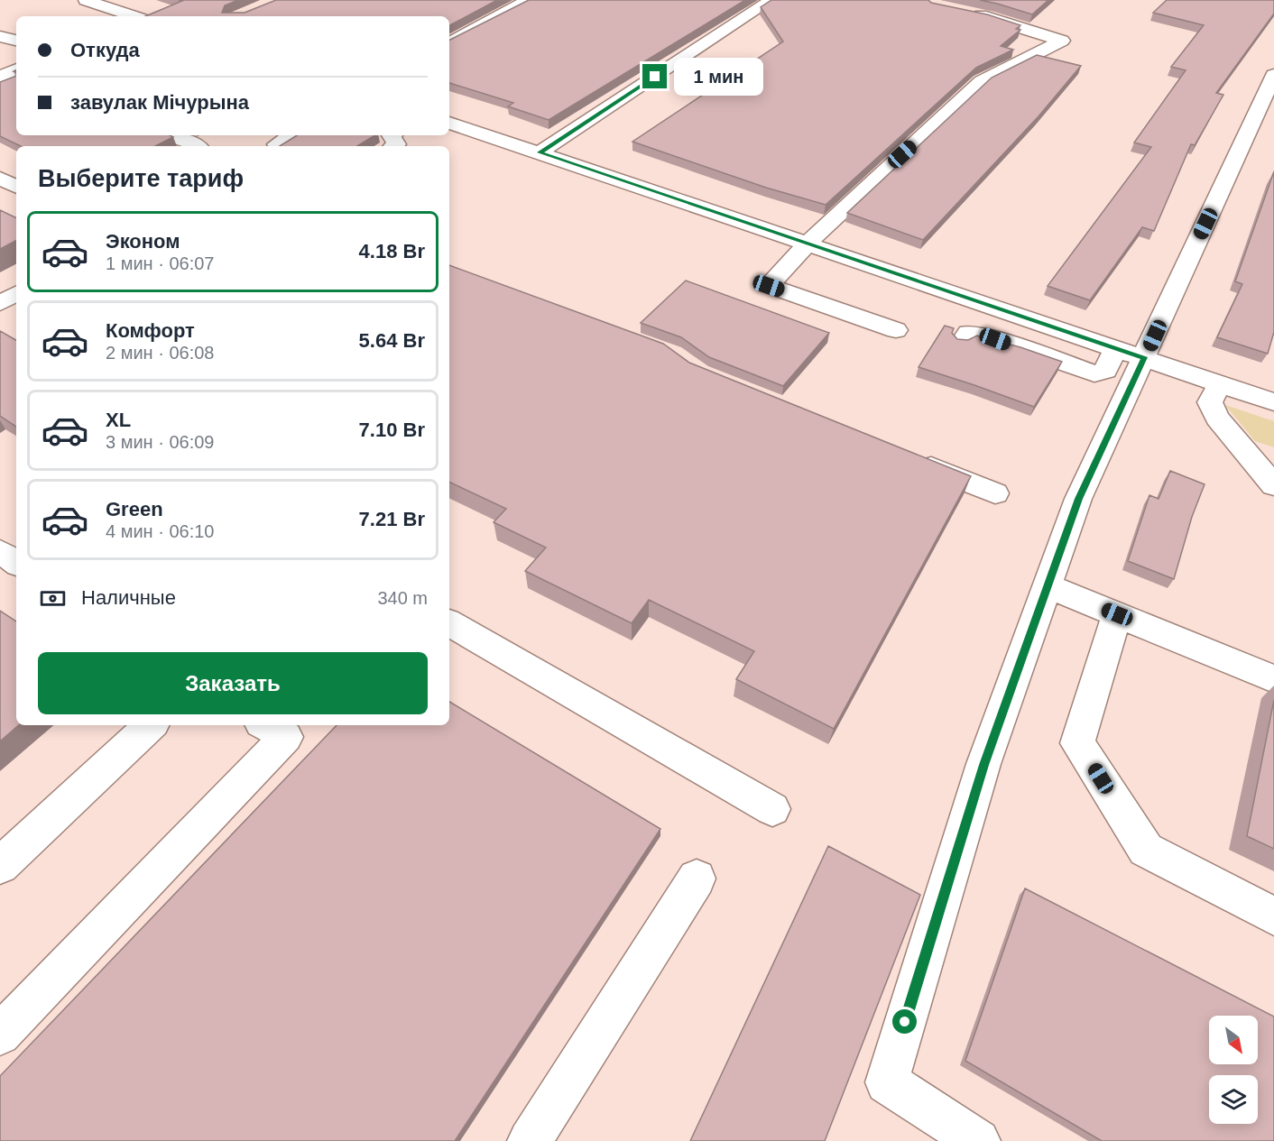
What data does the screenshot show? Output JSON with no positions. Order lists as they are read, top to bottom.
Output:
{
  "north": "bottom right",
  "page": {
    "banner": ["Откуда", "завулак Мічурына"],
    "bubble": "1 мин",
    "heading": "Выберите тариф",
    "list": [
      {
        "name": "Эконом",
        "note": "1 мин · 06:07",
        "value": "4.18 Br"
      },
      {
        "name": "Комфорт",
        "note": "2 мин · 06:08",
        "value": "5.64 Br"
      },
      {
        "name": "XL",
        "note": "3 мин · 06:09",
        "value": "7.10 Br"
      },
      {
        "name": "Green",
        "note": "4 мин · 06:10",
        "value": "7.21 Br"
      }
    ],
    "pay": ["Наличные", "340 m"],
    "buttons": "Заказать"
  }
}
